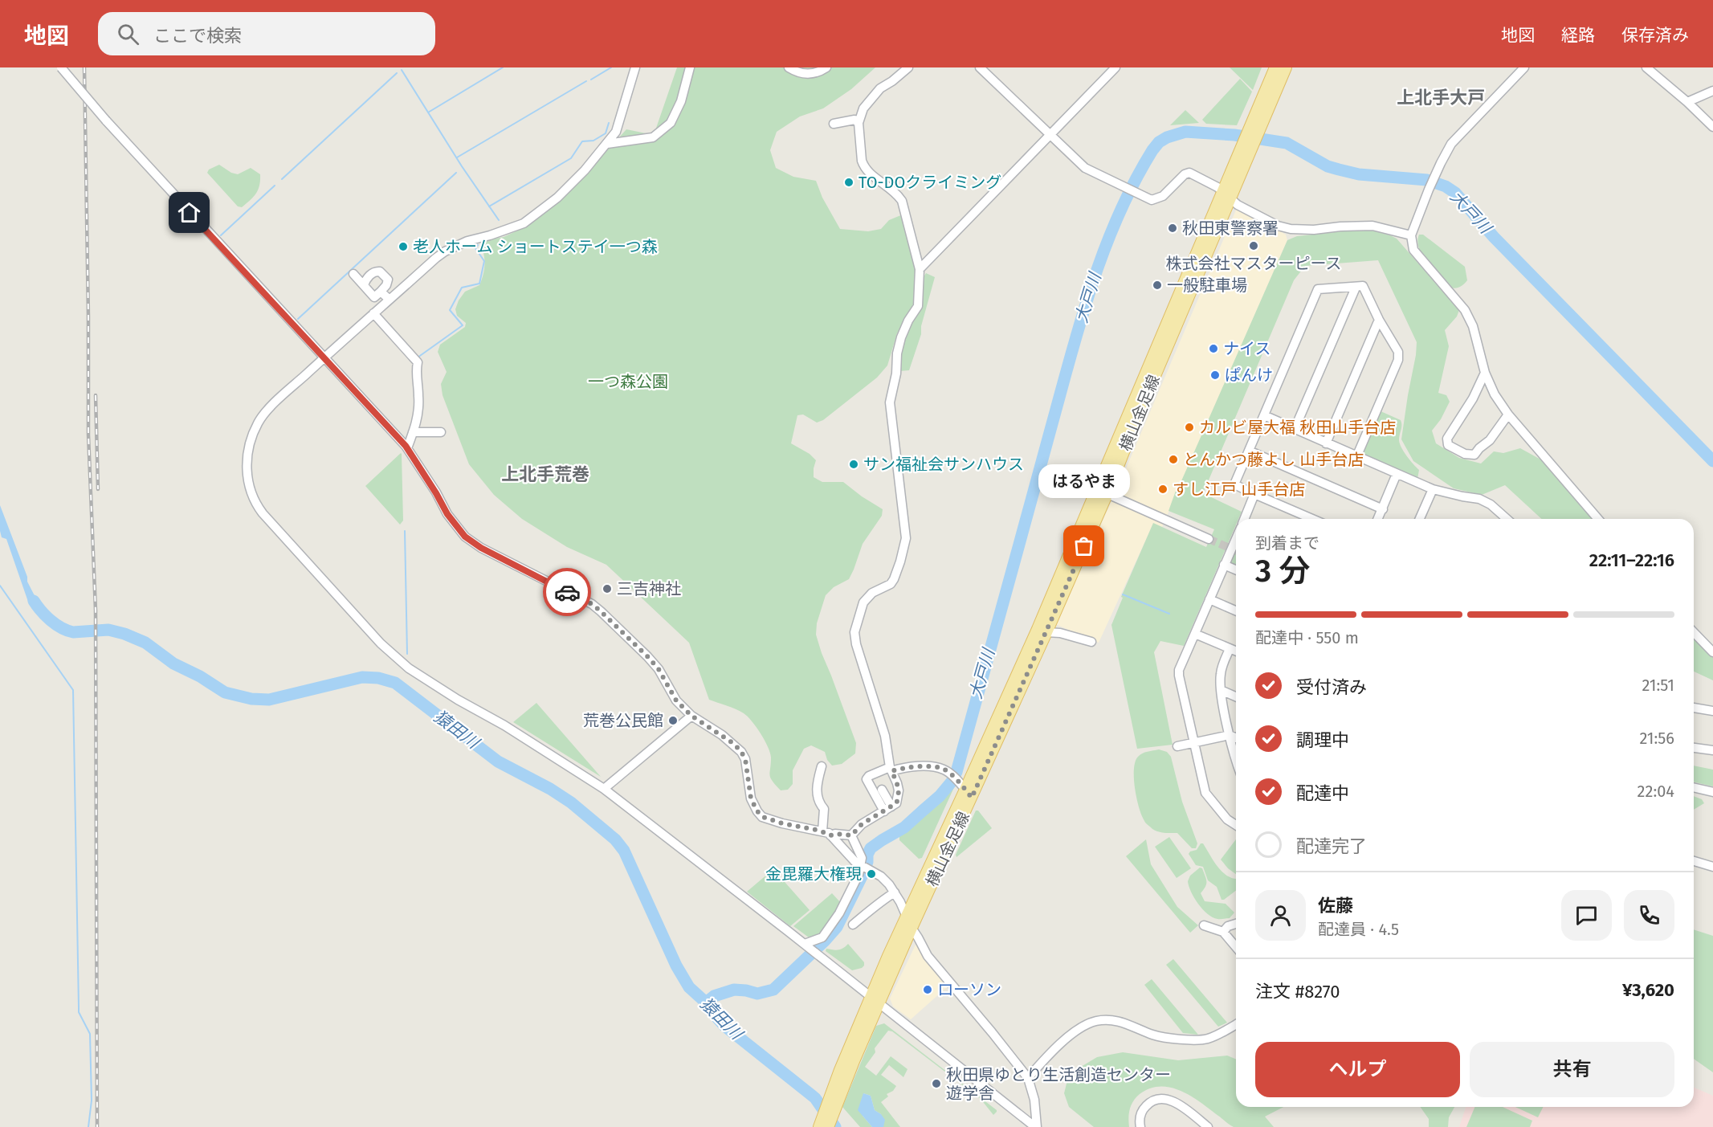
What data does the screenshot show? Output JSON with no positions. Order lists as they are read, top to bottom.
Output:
{
  "streets": {
    "main road": ["横山金足線"]
  },
  "districts": ["上北手大戸", "上北手荒巻"],
  "water": ["大戸川", "猿田川"],
  "parks": ["一つ森公園"],
  "places": [
    "TO-DOクライミング",
    "秋田東警察署",
    "株式会社マスターピース",
    "老人ホーム ショートステイ一つ森",
    "一般駐車場",
    "ナイス",
    "ぱんけ",
    "カルビ屋大福 秋田山手台店",
    "とんかつ藤よし 山手台店",
    "サン福祉会サンハウス",
    "すし江戸 山手台店",
    "はるやま",
    "三吉神社",
    "荒巻公民館",
    "金毘羅大権現",
    "ローソン",
    "秋田県ゆとり生活創造センター 遊学舎"
  ],
  "page": {
    "header": "地図",
    "search": "ここで検索",
    "nav": ["地図", "経路", "保存済み"],
    "bubble": "はるやま",
    "heading": ["3 分", "到着まで", "22:11–22:16"],
    "panel": [
      "佐藤",
      "配達員 · 4.5",
      "注文 #8270",
      "¥3,620"
    ],
    "bar": "配達中 · 550 m",
    "list": [
      ["受付済み", "21:51"],
      ["調理中", "21:56"],
      ["配達中", "22:04"],
      "配達完了"
    ],
    "buttons": ["ヘルプ", "共有"]
  }
}
